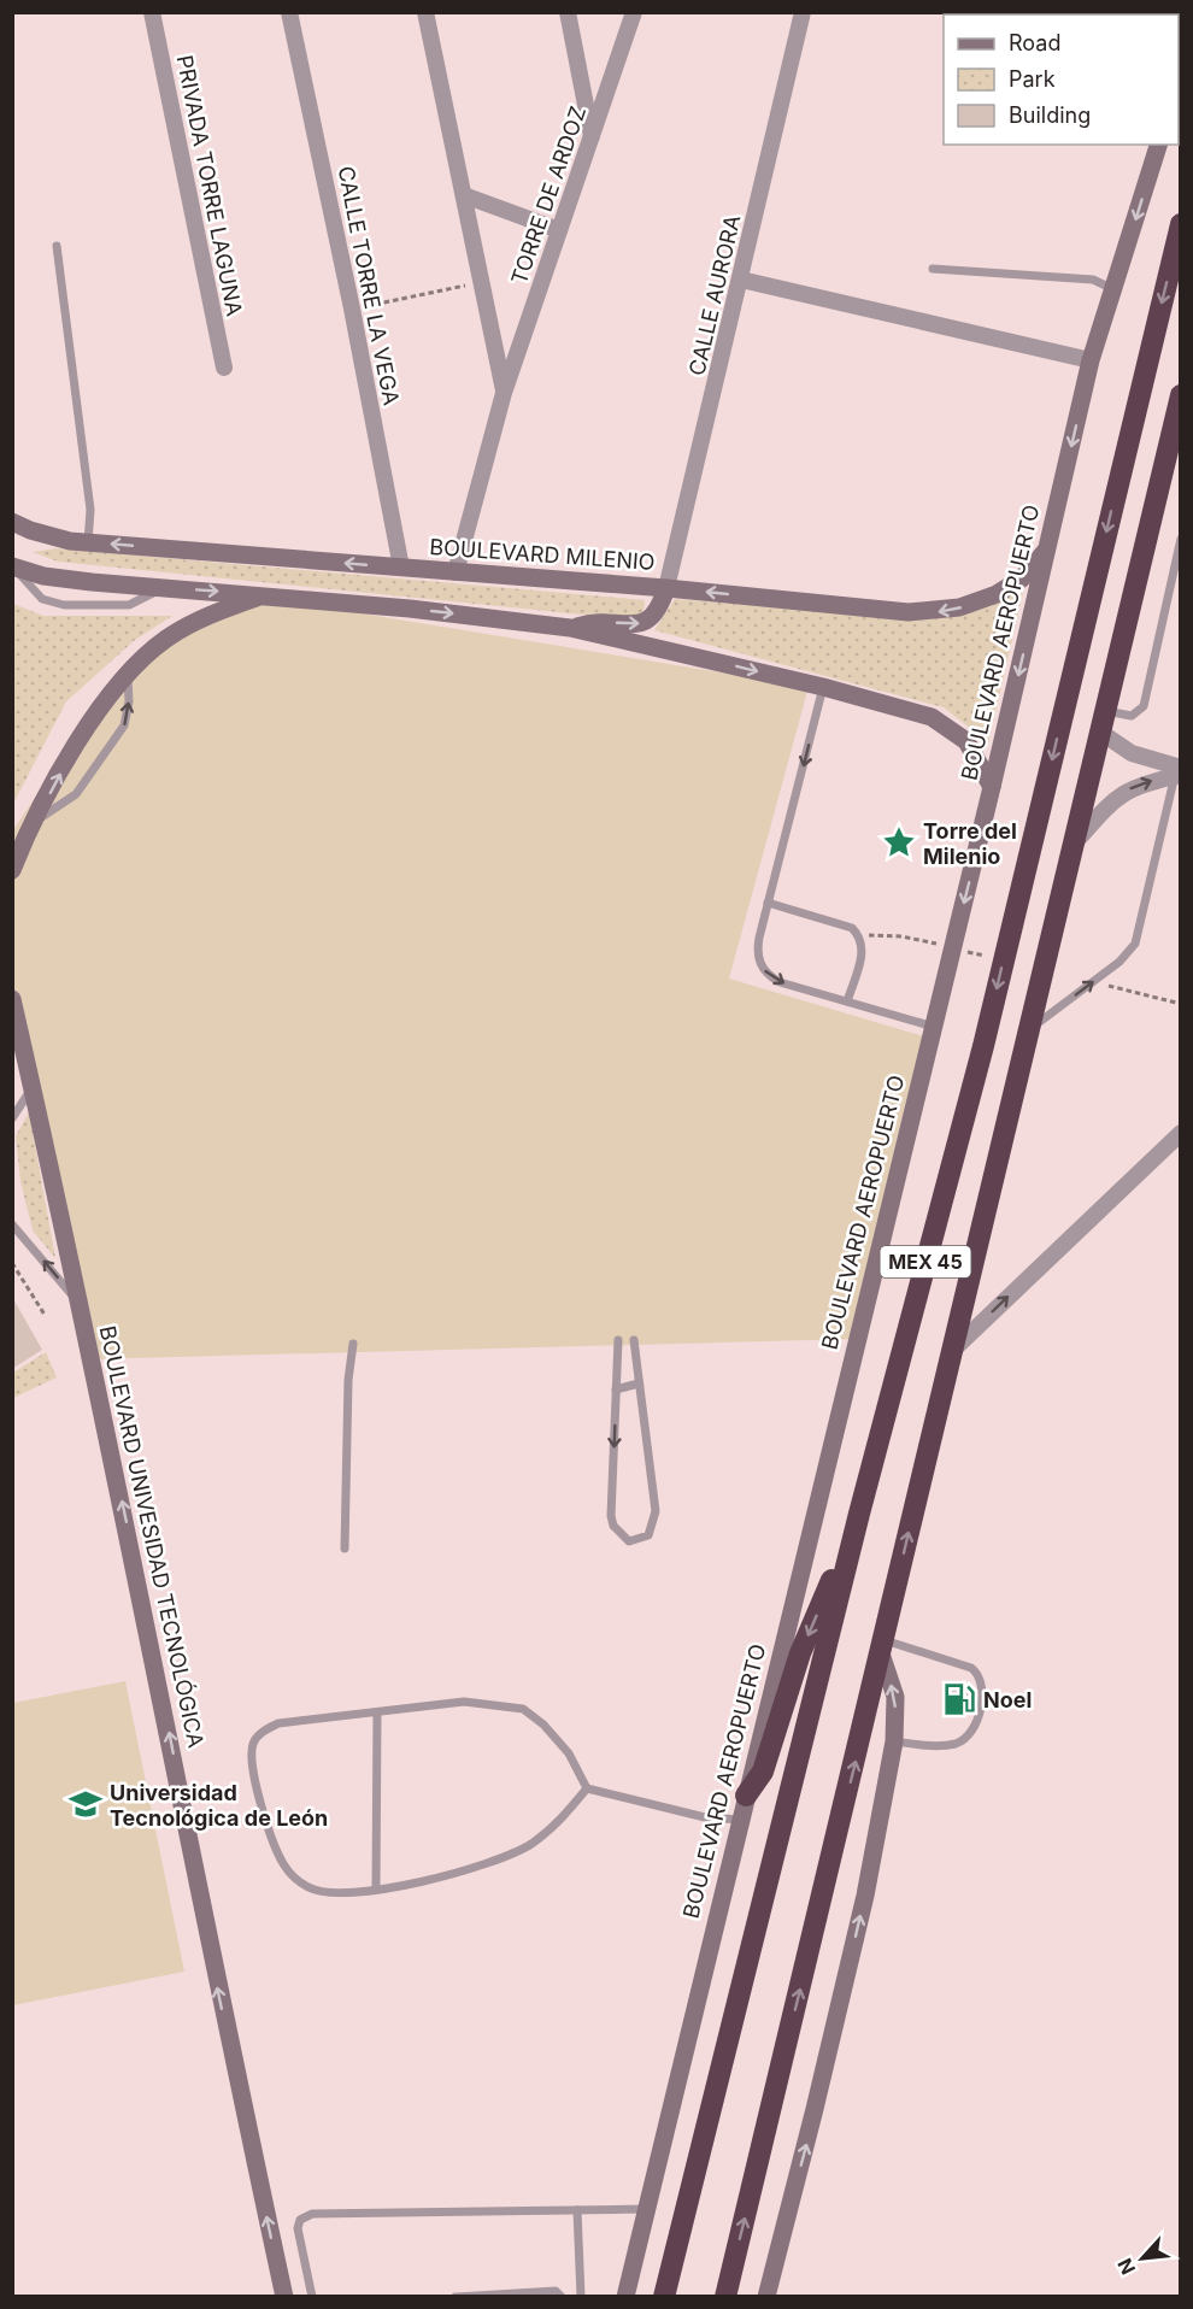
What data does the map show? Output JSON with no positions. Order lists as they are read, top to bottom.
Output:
{
  "streets": {
    "highway": ["MEX 45"],
    "street": [
      "PRIVADA TORRE LAGUNA",
      "TORRE DE ARDOZ",
      "CALLE TORRE LA VEGA",
      "CALLE AURORA",
      "BOULEVARD MILENIO",
      "BOULEVARD AEROPUERTO",
      "BOULEVARD UNIVESIDAD TECNOLÓGICA"
    ]
  },
  "crossings": [
    ["TORRE DE ARDOZ", "BOULEVARD MILENIO"],
    ["CALLE TORRE LA VEGA", "BOULEVARD MILENIO"],
    ["CALLE AURORA", "BOULEVARD MILENIO"],
    ["BOULEVARD MILENIO", "BOULEVARD AEROPUERTO"]
  ],
  "one_way": ["BOULEVARD AEROPUERTO", "BOULEVARD UNIVESIDAD TECNOLÓGICA"],
  "places": {
    "place": ["Torre del Milenio"],
    "fuel station": ["Noel"],
    "school or university": ["Universidad Tecnológica de León"]
  },
  "legend": ["Road", "Park", "Building"],
  "north": "bottom left"
}
